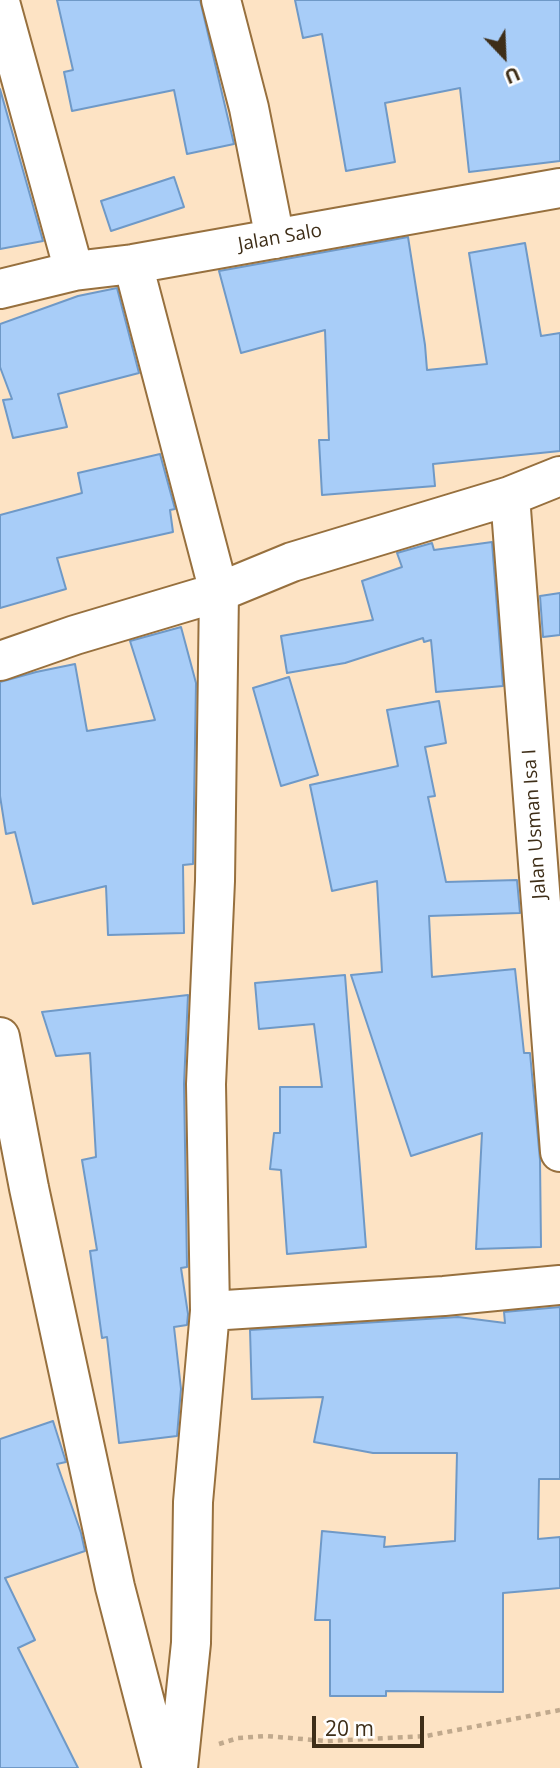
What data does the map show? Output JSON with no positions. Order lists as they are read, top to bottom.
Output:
{
  "streets": {
    "street": ["Jalan Salo", "Jalan Usman Isa I"]
  },
  "scale_bar": "20 m",
  "north": "bottom right"
}
